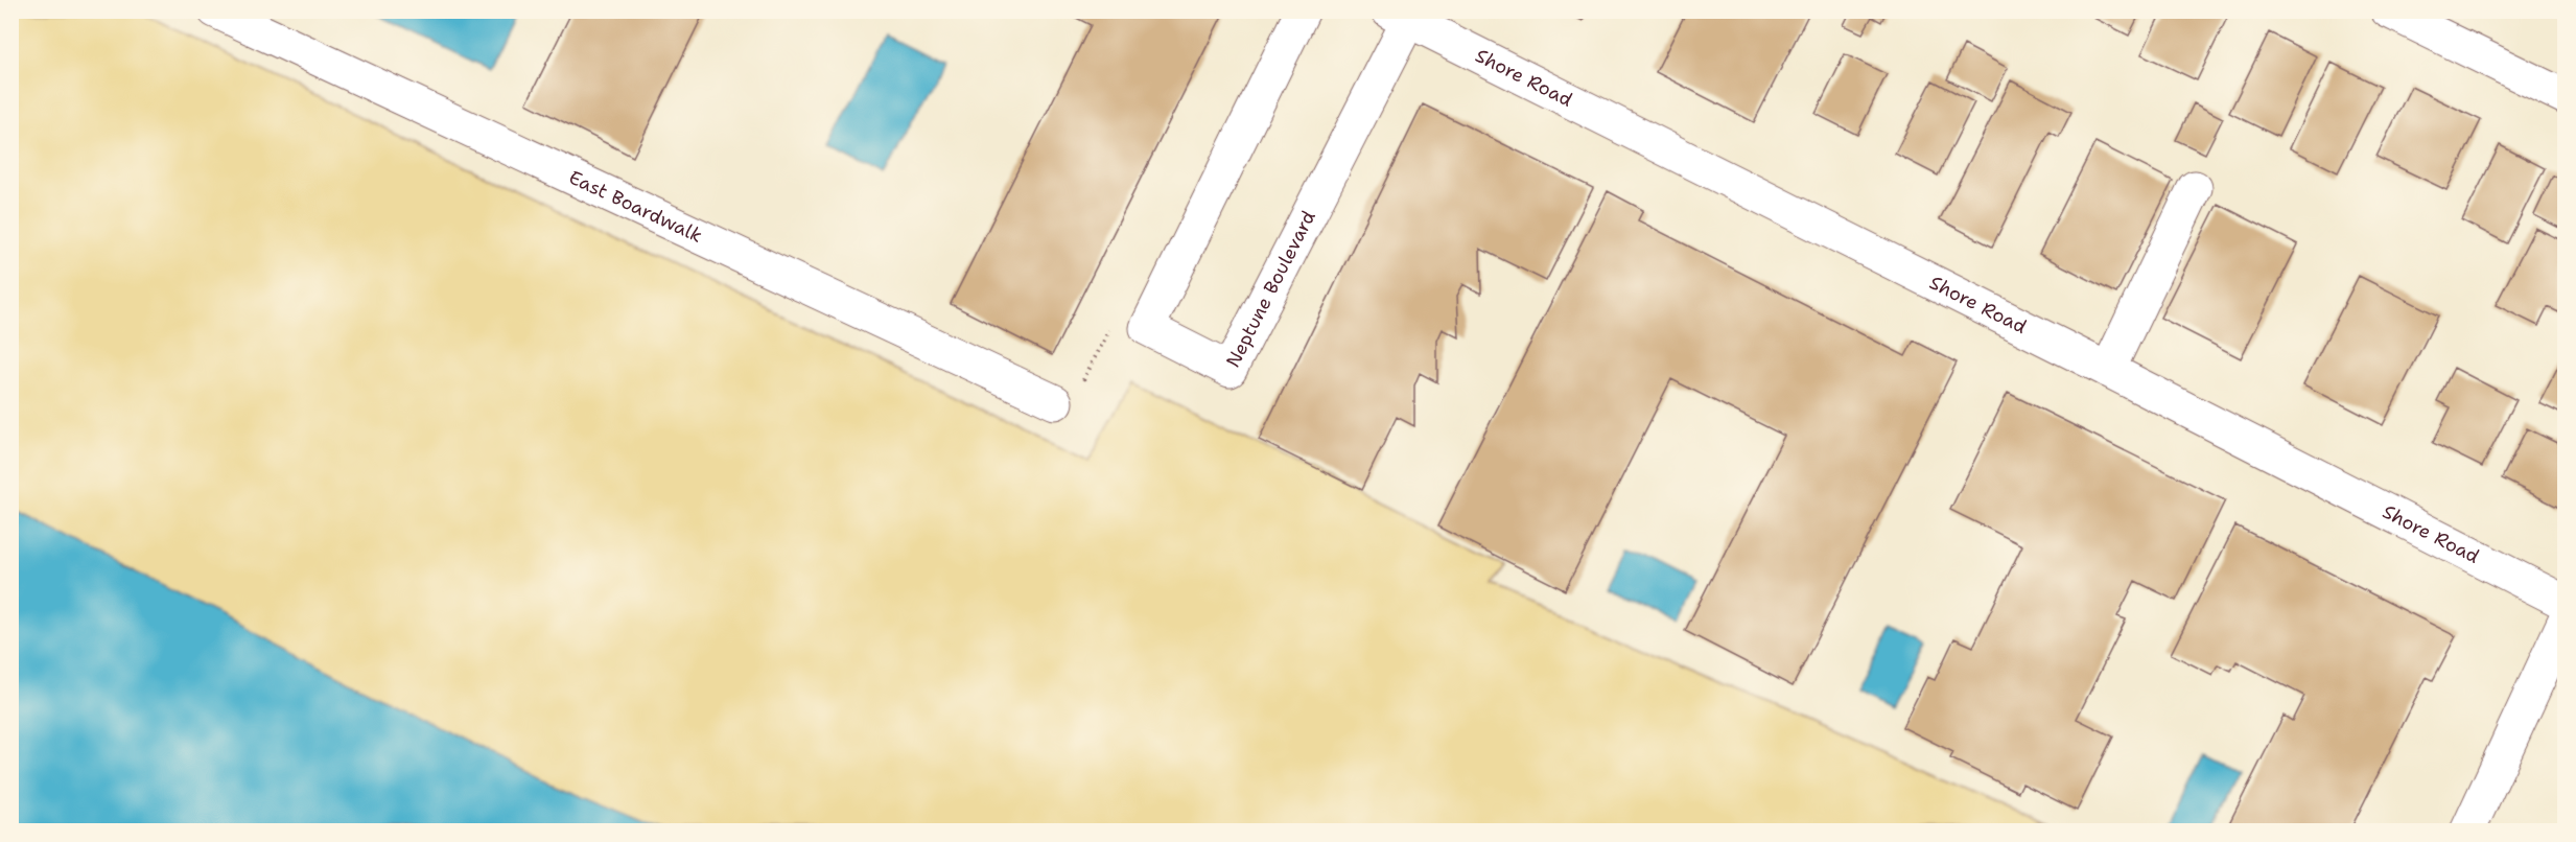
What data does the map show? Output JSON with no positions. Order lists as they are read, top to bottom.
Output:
{
  "streets": {
    "street": ["Shore Road", "East Boardwalk", "Neptune Boulevard"]
  },
  "crossings": [
    ["Shore Road", "Neptune Boulevard"]
  ]
}
